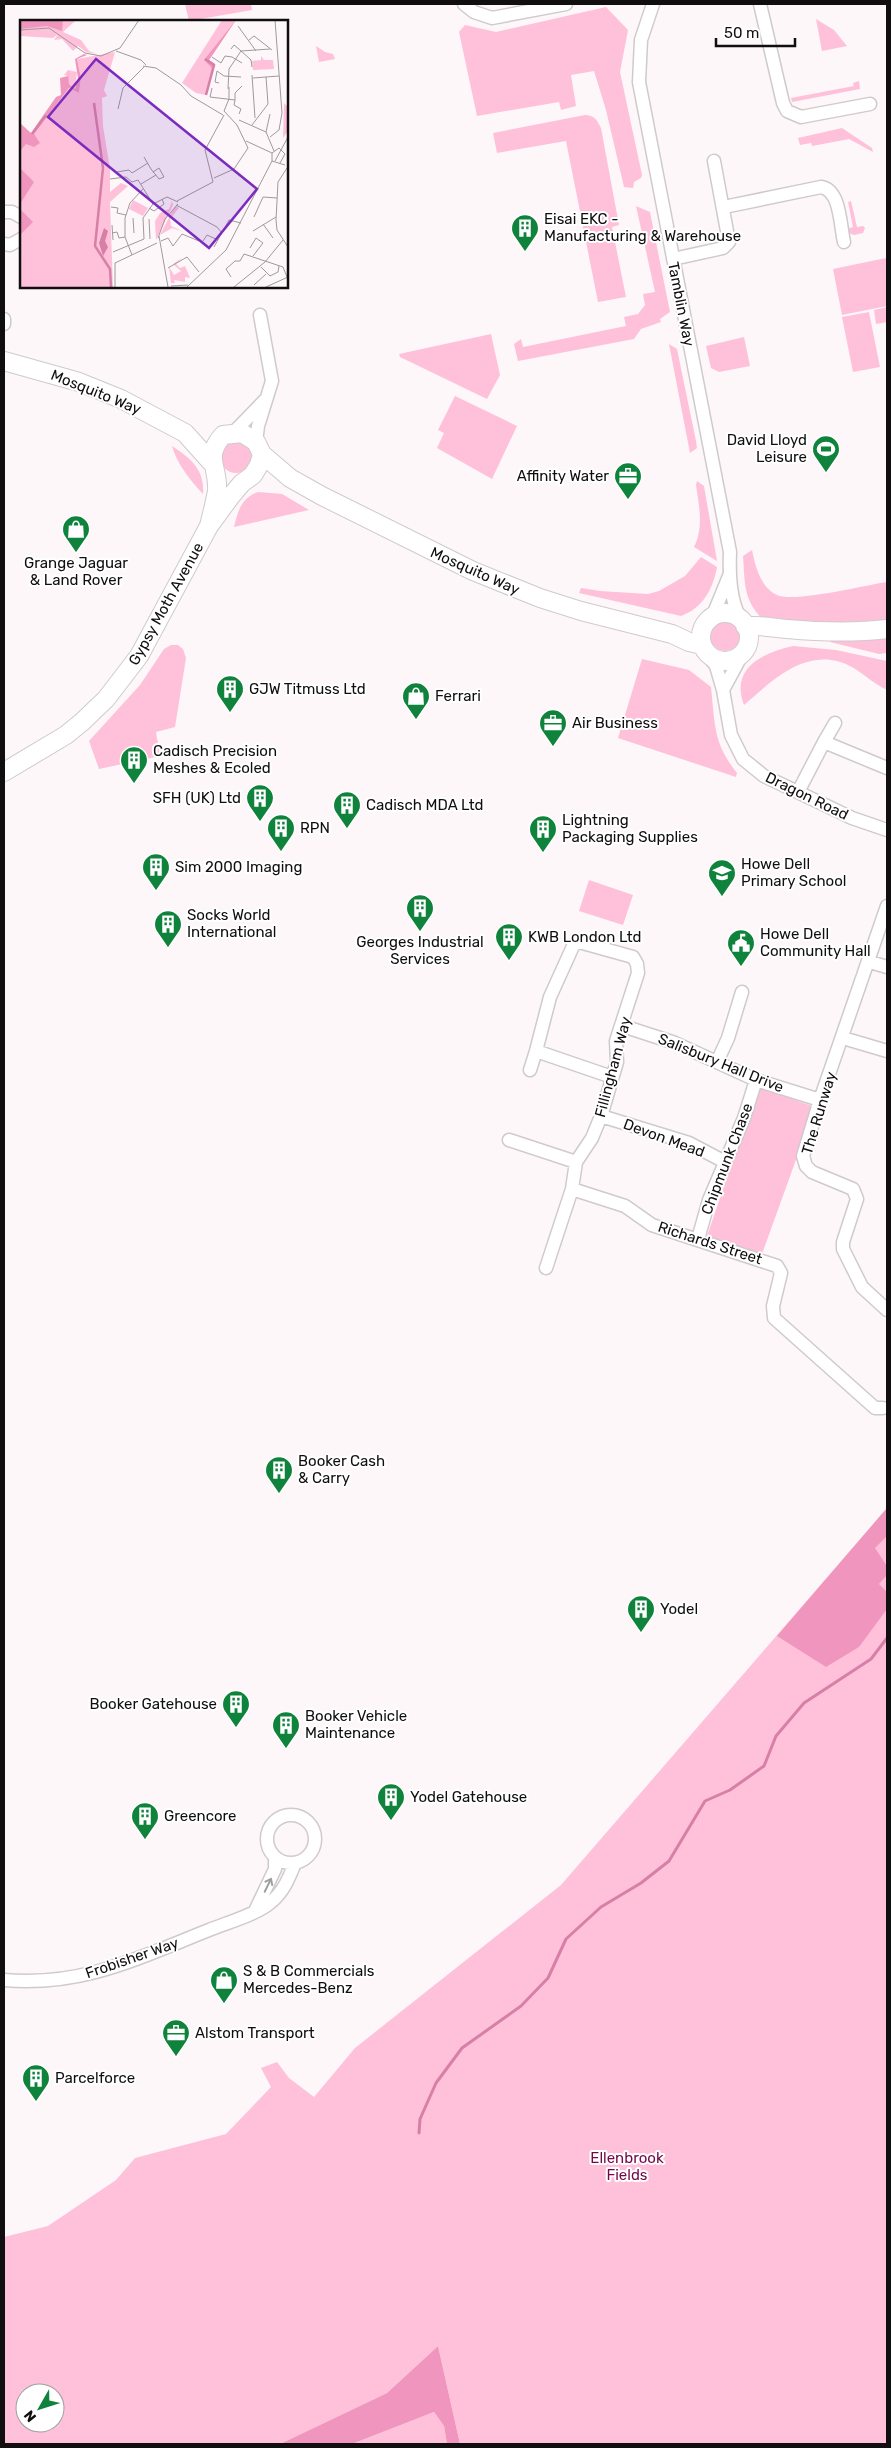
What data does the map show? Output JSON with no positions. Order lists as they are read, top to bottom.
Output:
{
  "streets": {
    "street": [
      "Tamblin Way",
      "Mosquito Way",
      "Gypsy Moth Avenue",
      "Dragon Road",
      "Salisbury Hall Drive",
      "Fillingham Way",
      "The Runway",
      "Devon Mead",
      "Chipmunk Chase",
      "Richards Street",
      "Frobisher Way"
    ]
  },
  "crossings": [
    ["Tamblin Way", "Mosquito Way"],
    ["Tamblin Way", "Dragon Road"],
    ["Mosquito Way", "Gypsy Moth Avenue"],
    ["Mosquito Way", "Dragon Road"],
    ["Salisbury Hall Drive", "Fillingham Way"],
    ["Salisbury Hall Drive", "The Runway"],
    ["Salisbury Hall Drive", "Chipmunk Chase"],
    ["Fillingham Way", "Devon Mead"],
    ["Fillingham Way", "Richards Street"],
    ["Devon Mead", "Chipmunk Chase"],
    ["Chipmunk Chase", "Richards Street"]
  ],
  "parks": ["Ellenbrook Fields"],
  "places": {
    "building": [
      "Eisai EKC - Manufacturing & Warehouse",
      "GJW Titmuss Ltd",
      "Cadisch Precision Meshes & Ecoled",
      "SFH (UK) Ltd",
      "Cadisch MDA Ltd",
      "RPN",
      "Lightning Packaging Supplies",
      "Sim 2000 Imaging",
      "Georges Industrial Services",
      "Socks World International",
      "KWB London Ltd",
      "Booker Cash & Carry",
      "Yodel",
      "Booker Gatehouse",
      "Booker Vehicle Maintenance",
      "Yodel Gatehouse",
      "Greencore",
      "Parcelforce"
    ],
    "sports": ["David Lloyd Leisure"],
    "office": ["Affinity Water", "Air Business", "Alstom Transport"],
    "shop": ["Grange Jaguar & Land Rover", "Ferrari", "S & B Commercials Mercedes-Benz"],
    "school or university": ["Howe Dell Primary School"],
    "public building": ["Howe Dell Community Hall"]
  },
  "scale_bar": "50 m",
  "north": "bottom left"
}
